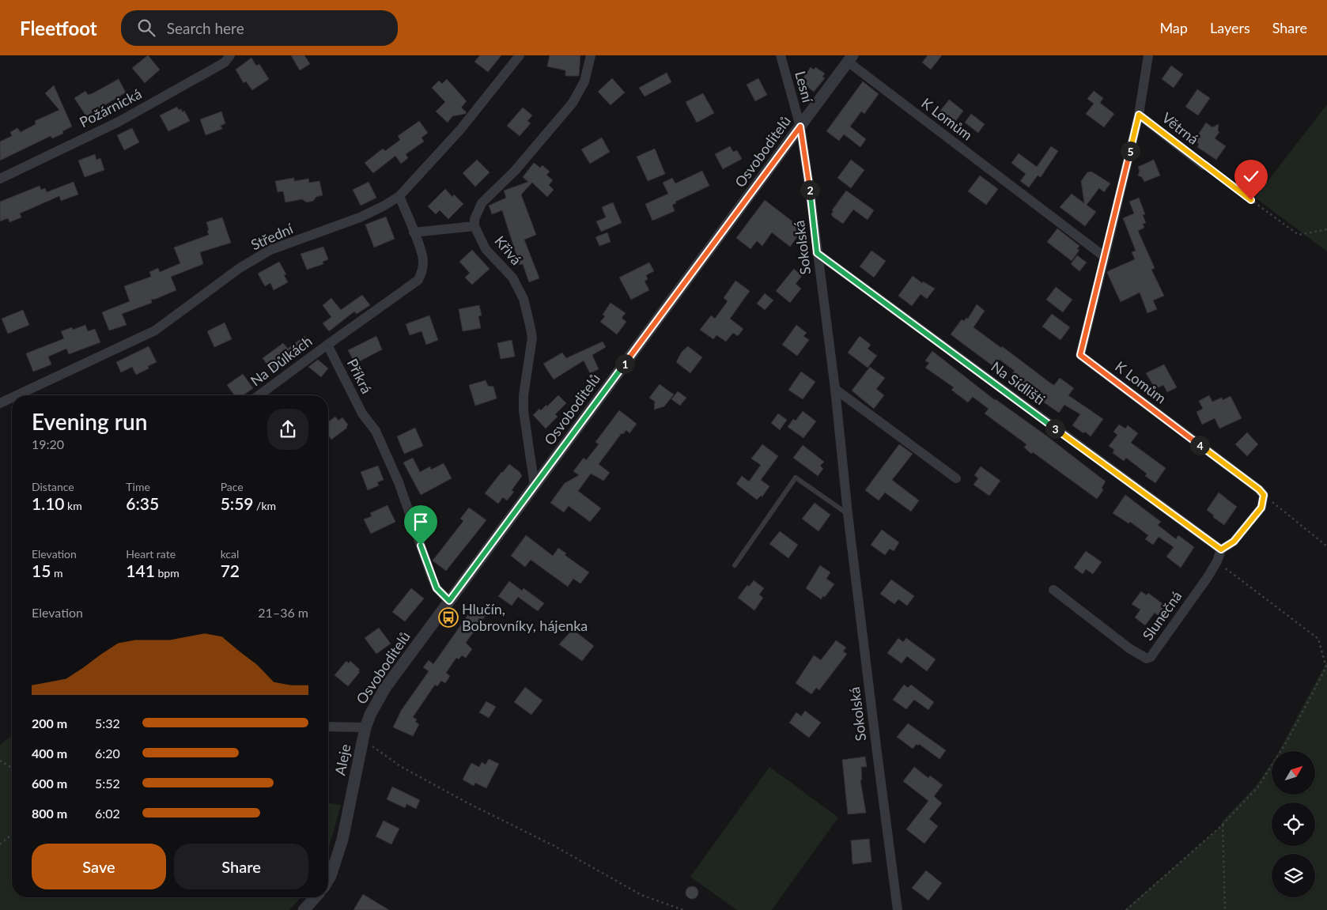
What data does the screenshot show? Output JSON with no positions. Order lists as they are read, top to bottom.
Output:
{
  "streets": {
    "street": [
      "Lesní",
      "Požárnická",
      "K Lomům",
      "Větrná",
      "Osvoboditelů",
      "Střední",
      "Sokolská",
      "Křivá",
      "Na Důlkách",
      "Příkrá",
      "Na Sídlišti",
      "Slunečná",
      "Aleje"
    ]
  },
  "crossings": [
    ["Lesní", "Osvoboditelů"],
    ["Lesní", "Sokolská"],
    ["K Lomům", "Větrná"],
    ["K Lomům", "Osvoboditelů"],
    ["Osvoboditelů", "Sokolská"],
    ["Osvoboditelů", "Křivá"],
    ["Osvoboditelů", "Příkrá"],
    ["Osvoboditelů", "Aleje"],
    ["Sokolská", "Na Sídlišti"],
    ["Na Důlkách", "Příkrá"],
    ["Na Sídlišti", "Slunečná"]
  ],
  "places": {
    "bus stop": ["Hlučín, Bobrovníky, hájenka"]
  },
  "north": "top right",
  "page": {
    "header": "Fleetfoot",
    "search": "Search here",
    "nav": ["Map", "Layers", "Share"],
    "pins": [
      "5",
      "2",
      "1",
      "3",
      "4"
    ],
    "heading": ["Evening run", "19:20"],
    "stats": [
      ["Distance", "1.10 km"],
      ["Time", "6:35"],
      ["Pace", "5:59 /km"],
      ["Elevation", "15 m"],
      ["Heart rate", "141 bpm"],
      ["kcal", "72"]
    ],
    "chart": ["Elevation", "21–36 m"],
    "list": [
      {
        "name": "200 m",
        "note": "5:32"
      },
      {
        "name": "400 m",
        "note": "6:20"
      },
      {
        "name": "600 m",
        "note": "5:52"
      },
      {
        "name": "800 m",
        "note": "6:02"
      }
    ],
    "buttons": ["Save", "Share"]
  }
}
